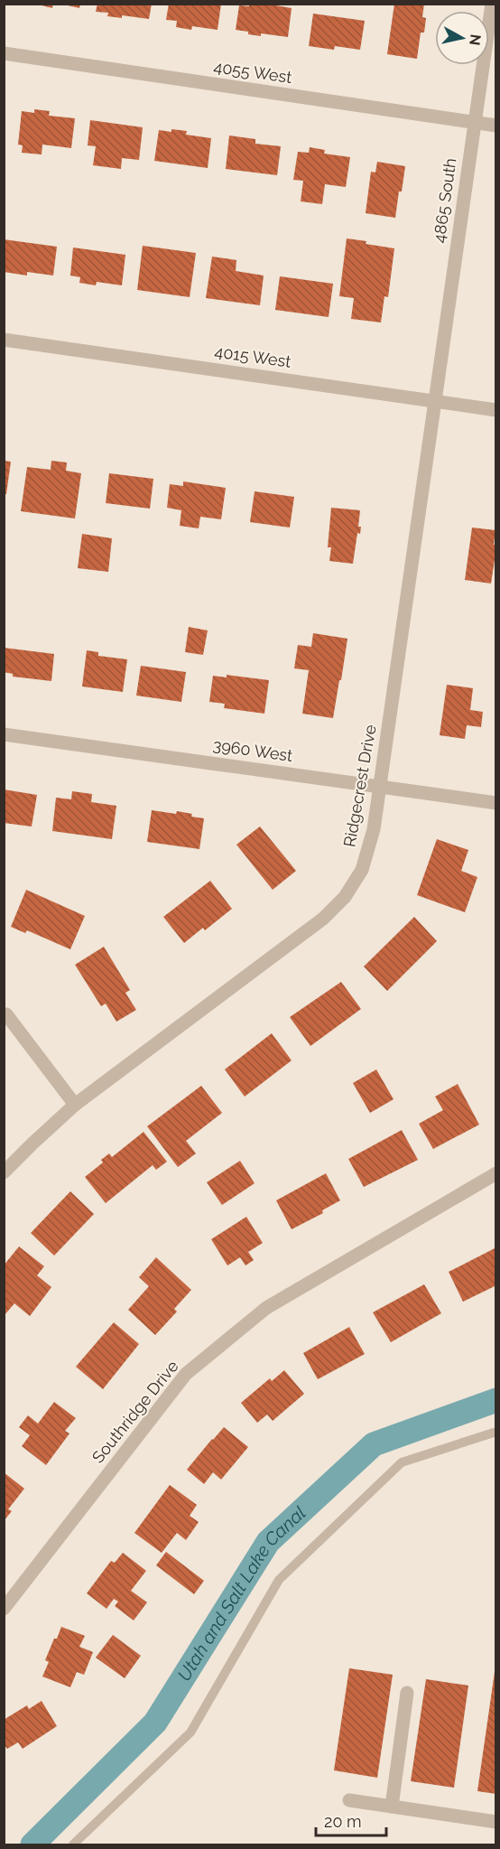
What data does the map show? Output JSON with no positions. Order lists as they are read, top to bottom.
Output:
{
  "streets": {
    "street": [
      "4055 West",
      "4865 South",
      "4015 West",
      "3960 West",
      "Ridgecrest Drive",
      "Southridge Drive"
    ]
  },
  "crossings": [
    ["4055 West", "4865 South"],
    ["4865 South", "4015 West"],
    ["4865 South", "Ridgecrest Drive"],
    ["4015 West", "Ridgecrest Drive"],
    ["3960 West", "Ridgecrest Drive"]
  ],
  "water": ["Utah and Salt Lake Canal"],
  "scale_bar": "20 m",
  "north": "right"
}
